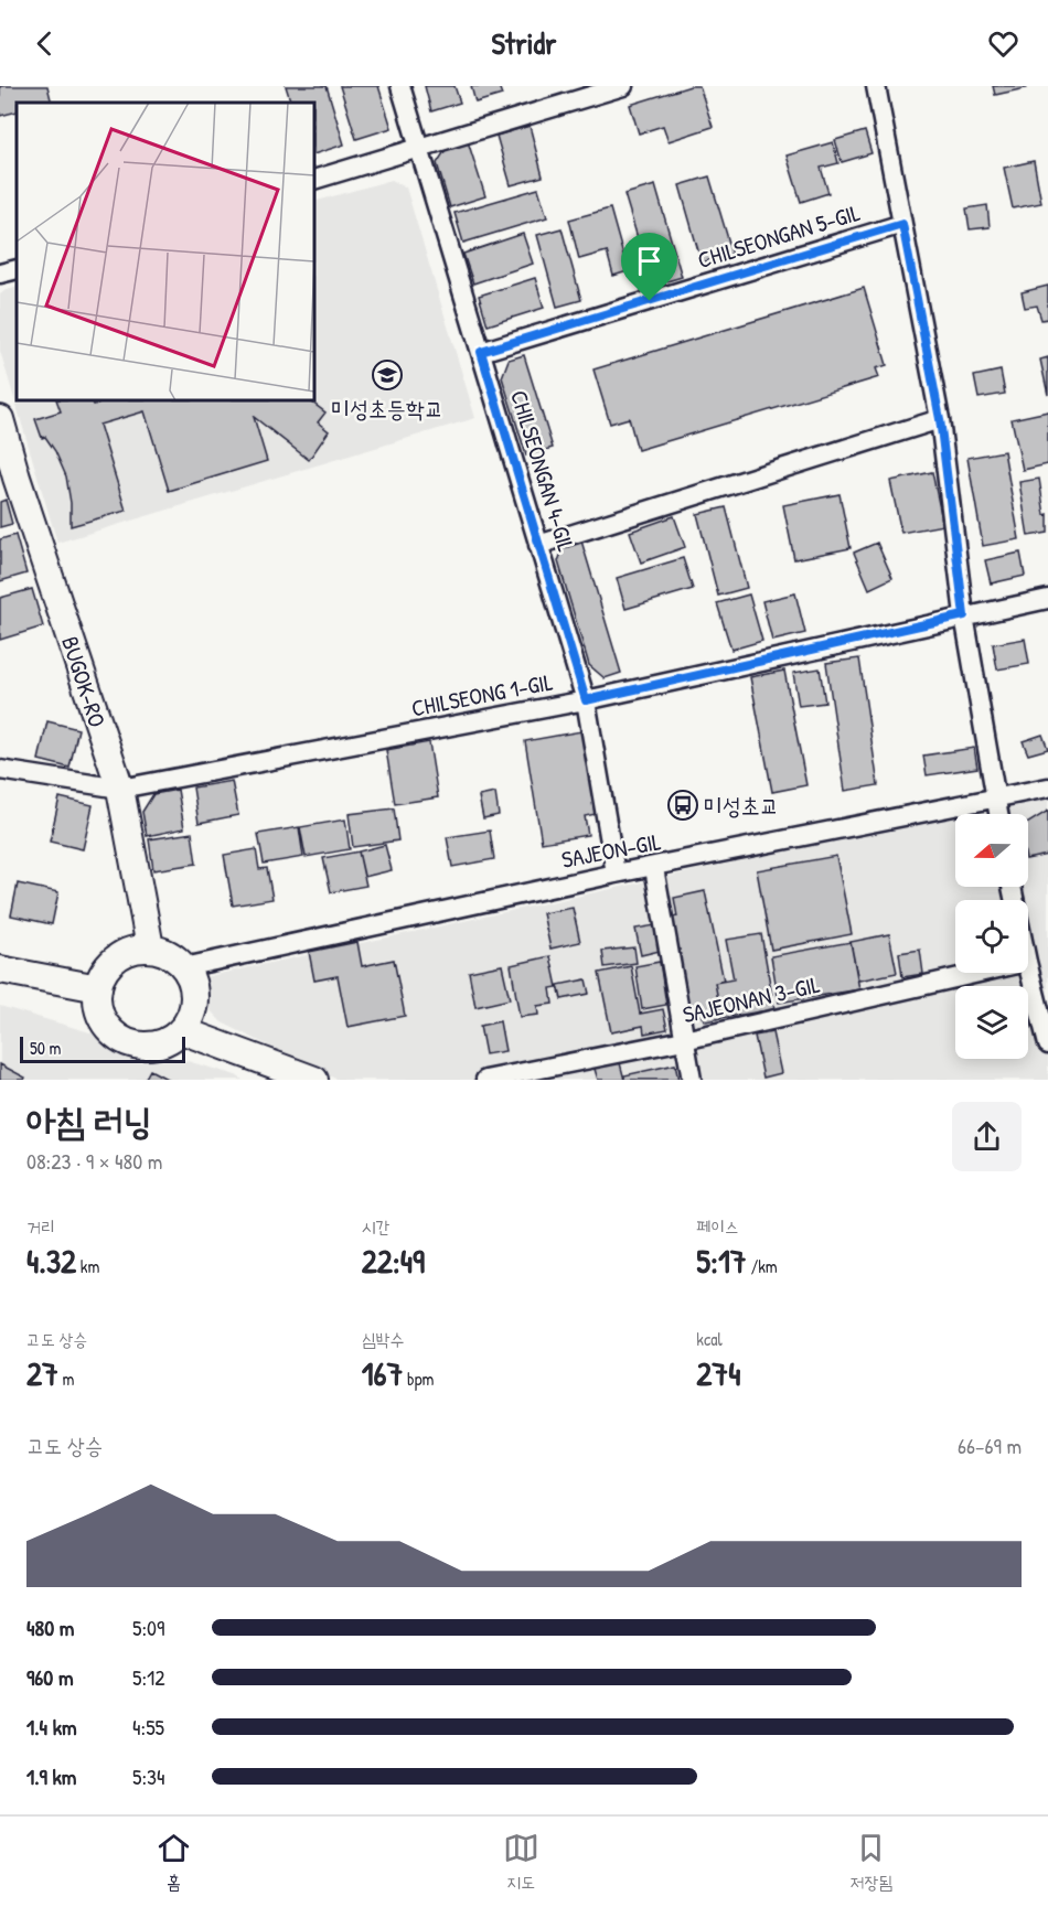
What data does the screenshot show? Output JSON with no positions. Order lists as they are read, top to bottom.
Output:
{
  "streets": {
    "street": [
      "CHILSEONGAN 5-GIL",
      "CHILSEONGAN 4-GIL",
      "BUGOK-RO",
      "CHILSEONG 1-GIL",
      "SAJEON-GIL",
      "SAJEONAN 3-GIL"
    ]
  },
  "crossings": [
    ["CHILSEONGAN 5-GIL", "CHILSEONGAN 4-GIL"],
    ["CHILSEONGAN 4-GIL", "CHILSEONG 1-GIL"],
    ["CHILSEONGAN 4-GIL", "SAJEON-GIL"],
    ["BUGOK-RO", "CHILSEONG 1-GIL"],
    ["BUGOK-RO", "SAJEON-GIL"]
  ],
  "places": {
    "school or university": ["미성초등학교"],
    "bus stop": ["미성초교"]
  },
  "scale_bar": "50 m",
  "north": "left",
  "page": {
    "header": "Stridr",
    "scale": "50 m",
    "heading": ["아침 러닝", "08:23 · 9 × 480 m"],
    "stats": [
      ["거리", "4.32 km"],
      ["시간", "22:49"],
      ["페이스", "5:17 /km"],
      ["고도 상승", "27 m"],
      ["심박수", "167 bpm"],
      ["kcal", "274"]
    ],
    "chart": ["고도 상승", "66–69 m"],
    "list": [
      {
        "name": "480 m",
        "note": "5:09"
      },
      {
        "name": "960 m",
        "note": "5:12"
      },
      {
        "name": "1.4 km",
        "note": "4:55"
      },
      {
        "name": "1.9 km",
        "note": "5:34"
      }
    ],
    "tabs": ["홈", "지도", "저장됨"]
  }
}
